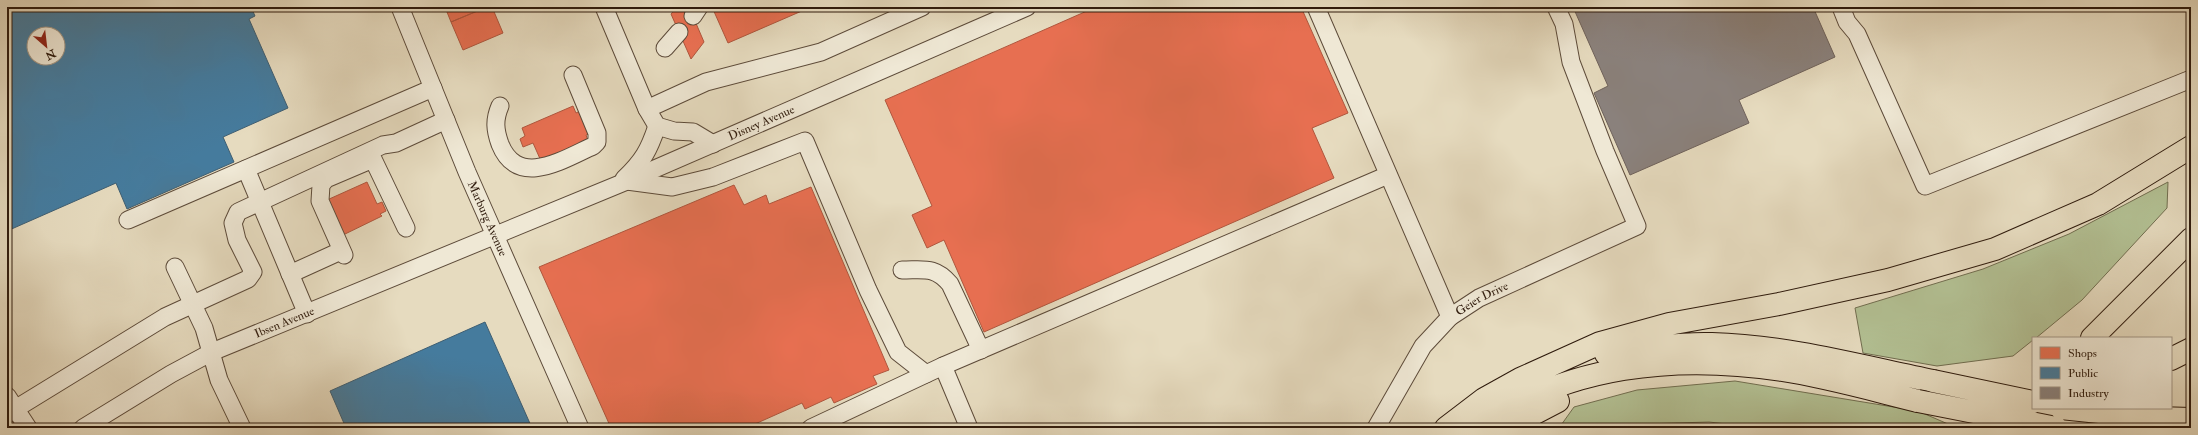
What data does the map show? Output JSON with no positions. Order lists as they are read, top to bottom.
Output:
{
  "streets": {
    "street": [
      "Disney Avenue",
      "Marburg Avenue",
      "Geier Drive",
      "Ibsen Avenue"
    ]
  },
  "crossings": [
    ["Disney Avenue", "Marburg Avenue"],
    ["Disney Avenue", "Ibsen Avenue"],
    ["Marburg Avenue", "Ibsen Avenue"]
  ],
  "legend": ["Shops", "Public", "Industry"],
  "north": "bottom right"
}
